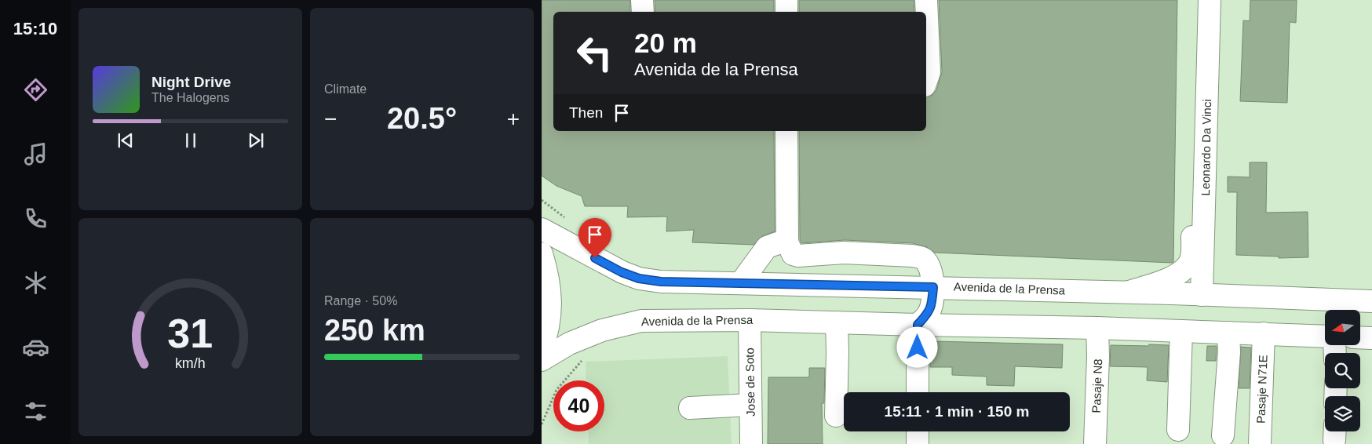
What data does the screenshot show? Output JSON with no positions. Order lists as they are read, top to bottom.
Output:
{
  "streets": {
    "main road": [
      "Leonardo Da Vinci",
      "Avenida de la Prensa",
      "Jose de Soto",
      "Pasaje N8",
      "Pasaje N71E"
    ]
  },
  "crossings": [
    ["Leonardo Da Vinci", "Avenida de la Prensa"],
    ["Avenida de la Prensa", "Jose de Soto"],
    ["Avenida de la Prensa", "Pasaje N8"],
    ["Avenida de la Prensa", "Pasaje N71E"]
  ],
  "north": "left",
  "page": {
    "tabs": "15:10",
    "tile": [
      "Climate",
      ["Range · 50%", "250 km"]
    ],
    "turn": ["20 m", "Avenida de la Prensa"],
    "song": ["Night Drive", "The Halogens"],
    "then": "Then",
    "heat": ["−", "20.5°", "+"],
    "limit": "40",
    "trip": "15:11 · 1 min · 150 m",
    "gauge": ["31", "km/h"]
  }
}
